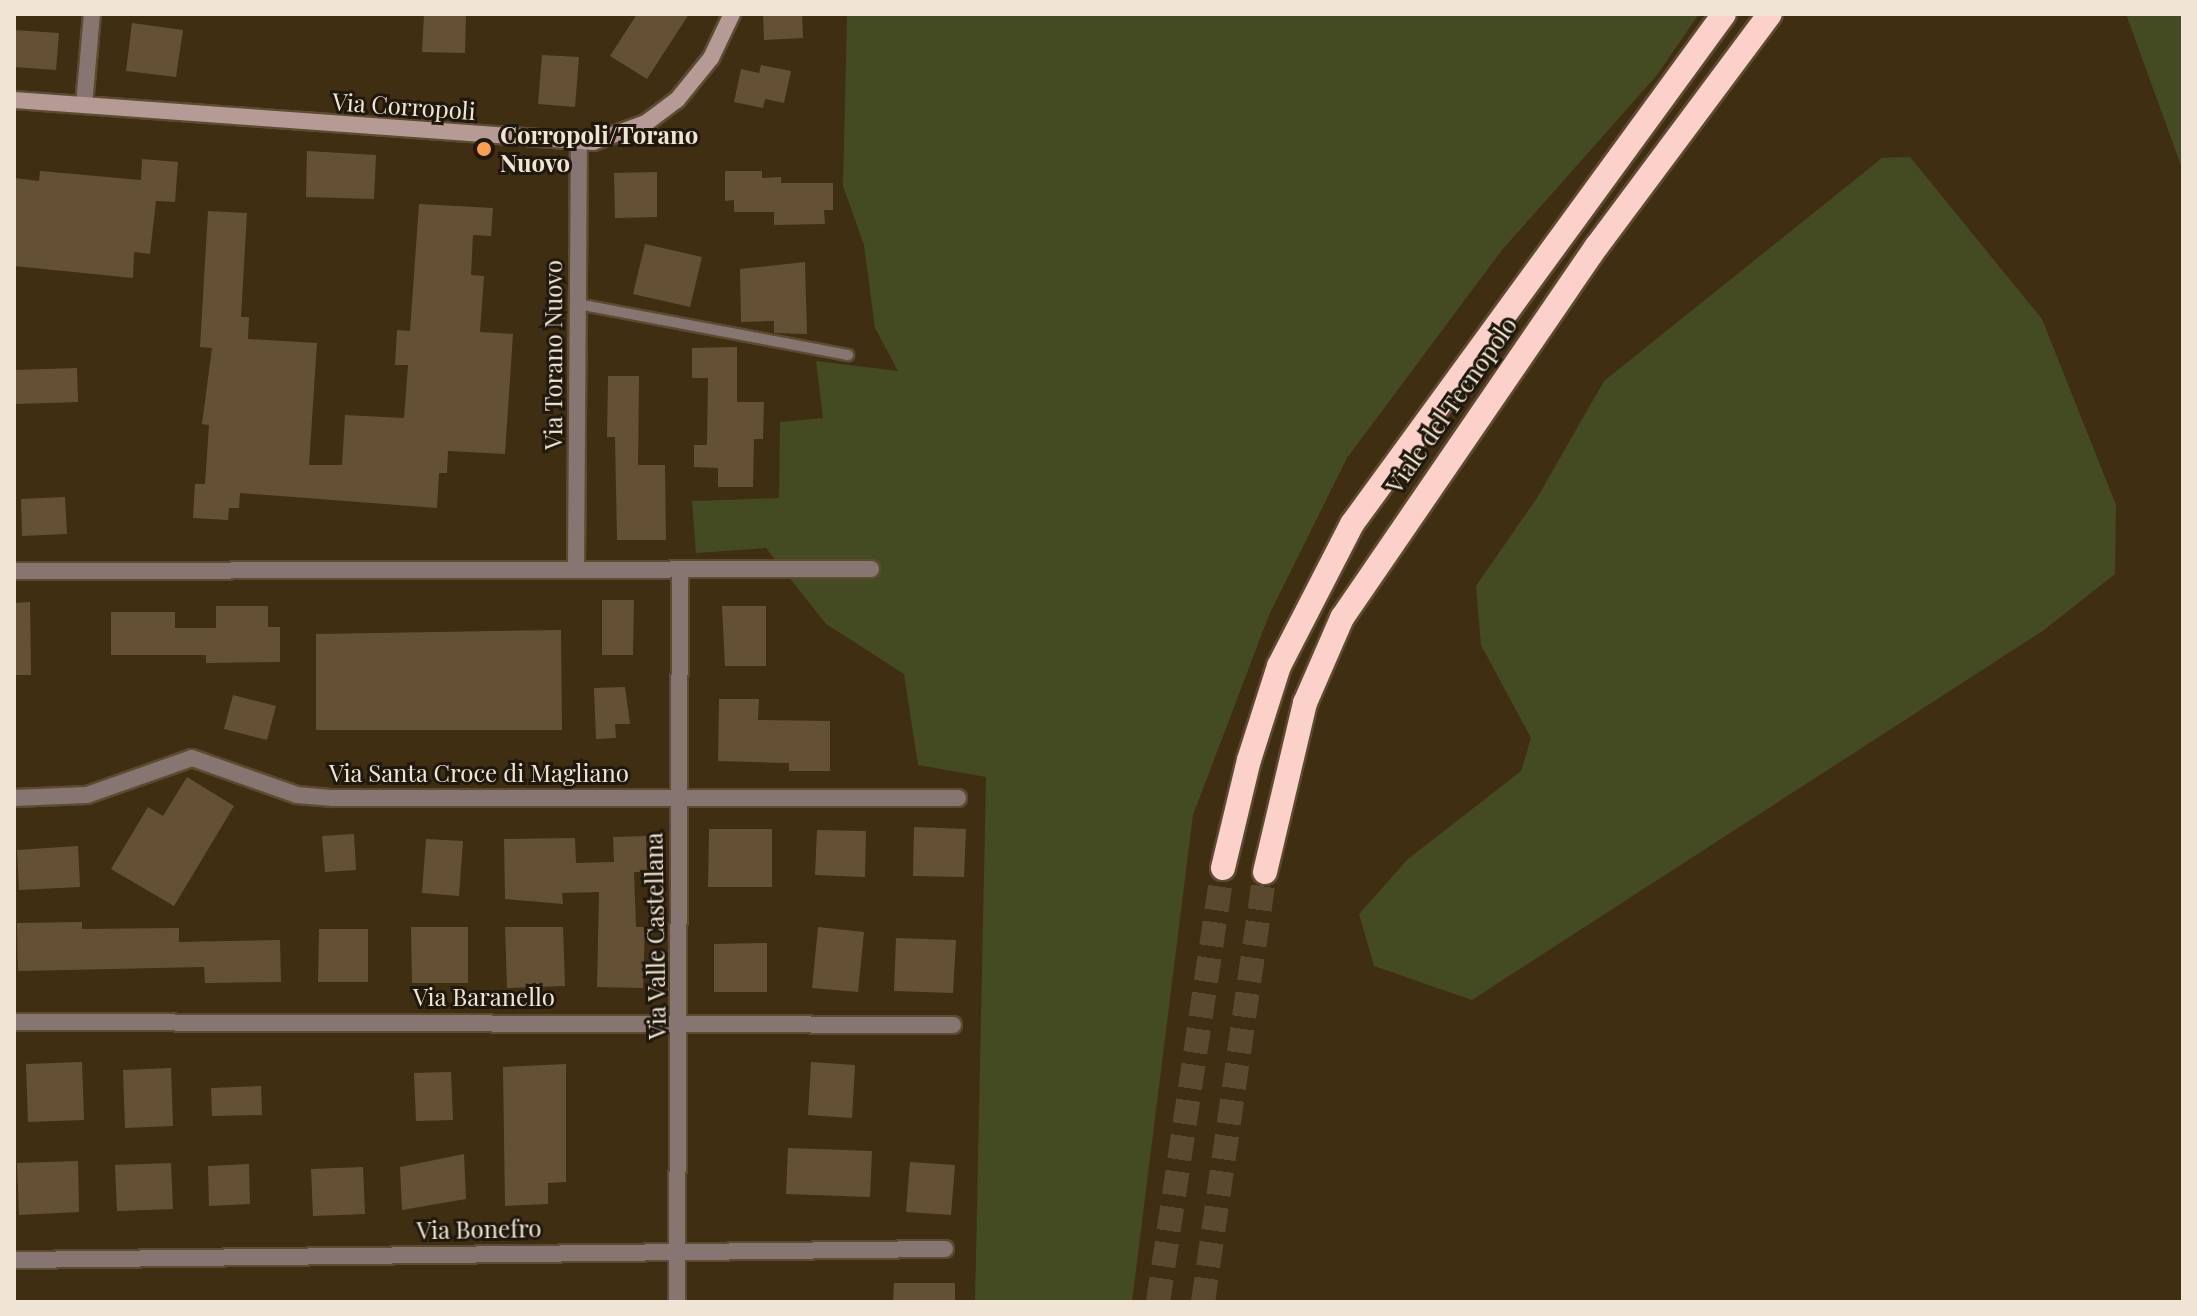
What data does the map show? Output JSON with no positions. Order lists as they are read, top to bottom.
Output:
{
  "streets": {
    "highway": ["Viale del Tecnopolo"],
    "street": [
      "Via Corropoli",
      "Via Torano Nuovo",
      "Via Santa Croce di Magliano",
      "Via Valle Castellana",
      "Via Baranello",
      "Via Bonefro"
    ]
  },
  "crossings": [
    ["Via Corropoli", "Via Torano Nuovo"],
    ["Via Santa Croce di Magliano", "Via Valle Castellana"],
    ["Via Valle Castellana", "Via Baranello"],
    ["Via Valle Castellana", "Via Bonefro"]
  ],
  "places": ["Corropoli/Torano Nuovo"]
}
